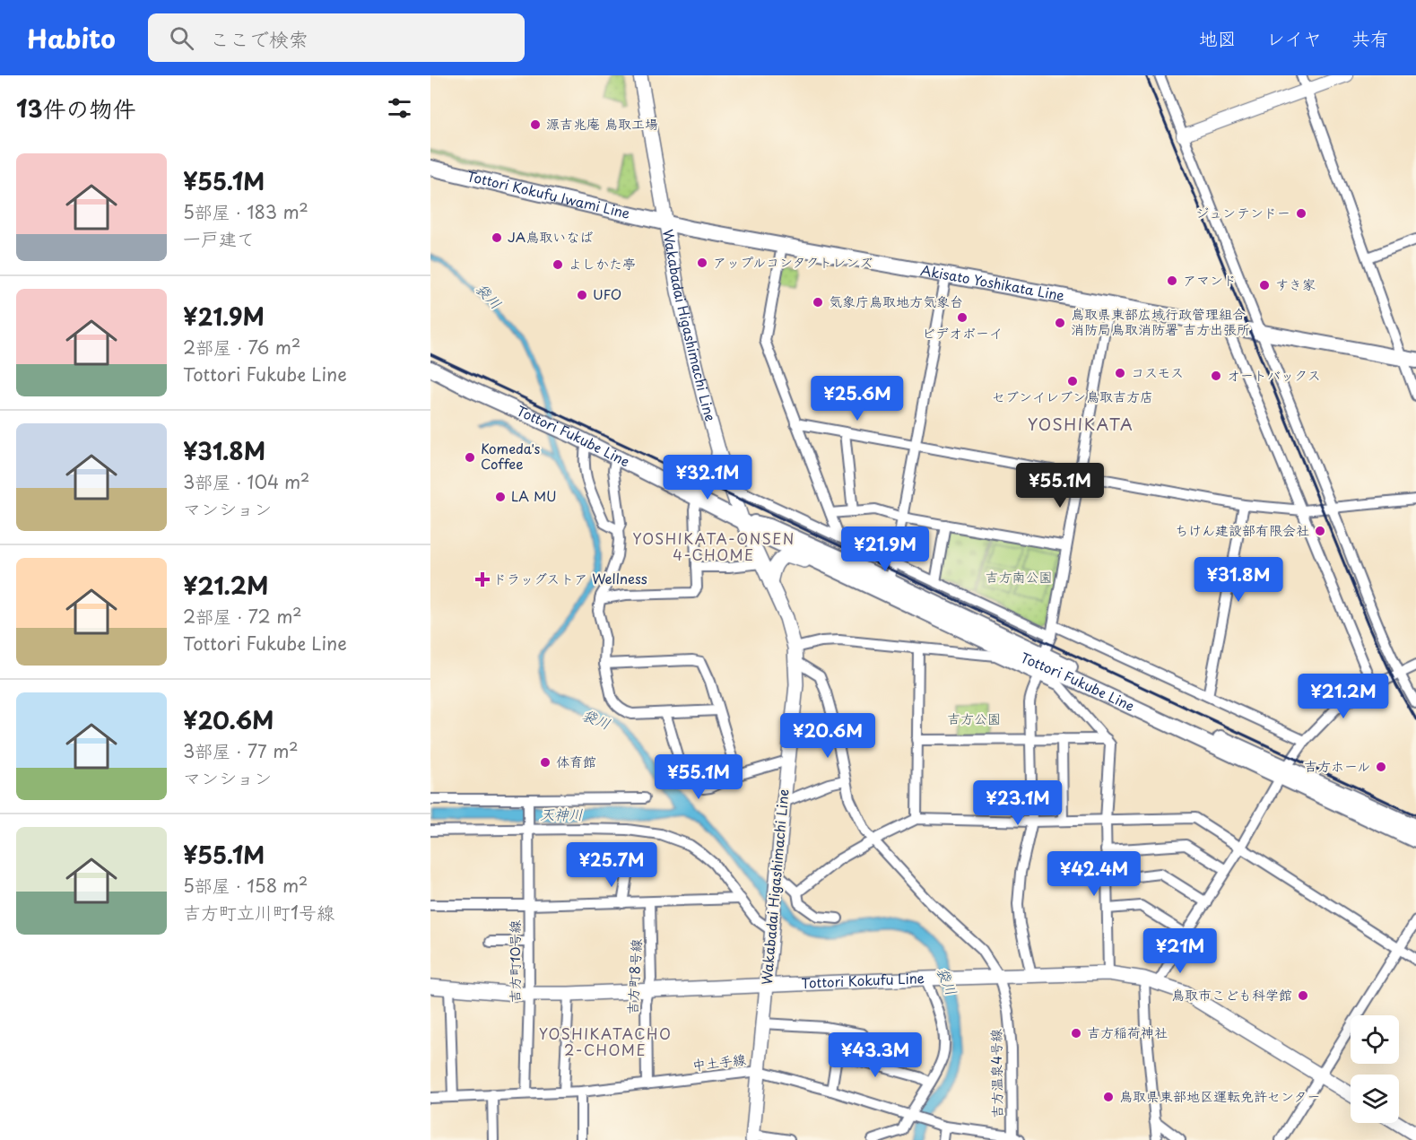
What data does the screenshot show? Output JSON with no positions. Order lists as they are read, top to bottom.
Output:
{
  "streets": {
    "main road": [
      "Tottori Kokufu Iwami Line",
      "Akisato Yoshikata Line",
      "Wakabadai Higashimachi Line",
      "Tottori Fukube Line",
      "Tottori Kokufu Line"
    ],
    "street": [
      "吉方町10号線",
      "吉方町8号線",
      "中土手線",
      "吉方温泉4号線"
    ]
  },
  "crossings": [
    ["Tottori Kokufu Iwami Line", "Akisato Yoshikata Line"],
    ["Tottori Kokufu Iwami Line", "Wakabadai Higashimachi Line"],
    ["Akisato Yoshikata Line", "Wakabadai Higashimachi Line"],
    ["Wakabadai Higashimachi Line", "Tottori Fukube Line"],
    ["Wakabadai Higashimachi Line", "Tottori Kokufu Line"],
    ["Wakabadai Higashimachi Line", "中土手線"],
    ["Wakabadai Higashimachi Line", "吉方温泉4号線"],
    ["吉方町10号線", "Tottori Kokufu Line"],
    ["吉方町10号線", "中土手線"],
    ["吉方町8号線", "Tottori Kokufu Line"],
    ["吉方町8号線", "中土手線"],
    ["Tottori Kokufu Line", "吉方温泉4号線"],
    ["中土手線", "吉方温泉4号線"]
  ],
  "districts": ["YOSHIKATA", "YOSHIKATA-ONSEN 4-CHOME", "YOSHIKATACHO 2-CHOME"],
  "water": ["袋川", "天神川"],
  "parks": ["吉方南公園", "吉方公園"],
  "places": {
    "other": [
      "源吉兆庵 鳥取工場",
      "ジュンテンドー",
      "JA鳥取いなば",
      "アップルコンタクトレンズ",
      "よしかた亭",
      "アマンド",
      "すき家",
      "UFO",
      "気象庁鳥取地方気象台",
      "ビデオボーイ",
      "鳥取県東部広域行政管理組合 消防局鳥取消防署 吉方出張所",
      "コスモス",
      "オートバックス",
      "セブンイレブン鳥取吉方店",
      "Komeda's Coffee",
      "LA MU",
      "ちけん建設部有限会社",
      "体育館",
      "吉方ホール",
      "鳥取市こども科学館",
      "吉方稲荷神社",
      "鳥取県東部地区運転免許センター"
    ],
    "health": ["ドラッグストア Wellness"]
  },
  "page": {
    "header": "Habito",
    "search": "ここで検索",
    "nav": ["地図", "レイヤ", "共有"],
    "heading": "13件の物件",
    "list": [
      {
        "name": "¥55.1M",
        "note": "5部屋 · 183 m² · 一戸建て"
      },
      {
        "name": "¥21.9M",
        "note": "2部屋 · 76 m² · Tottori Fukube Line"
      },
      {
        "name": "¥31.8M",
        "note": "3部屋 · 104 m² · マンション"
      },
      {
        "name": "¥21.2M",
        "note": "2部屋 · 72 m² · Tottori Fukube Line"
      },
      {
        "name": "¥20.6M",
        "note": "3部屋 · 77 m² · マンション"
      },
      {
        "name": "¥55.1M",
        "note": "5部屋 · 158 m² · 吉方町立川町1号線"
      }
    ],
    "price": [
      "¥25.6M",
      "¥32.1M",
      "¥55.1M",
      "¥21.9M",
      "¥31.8M",
      "¥21.2M",
      "¥20.6M",
      "¥55.1M",
      "¥23.1M",
      "¥25.7M",
      "¥42.4M",
      "¥21M",
      "¥43.3M"
    ]
  }
}
